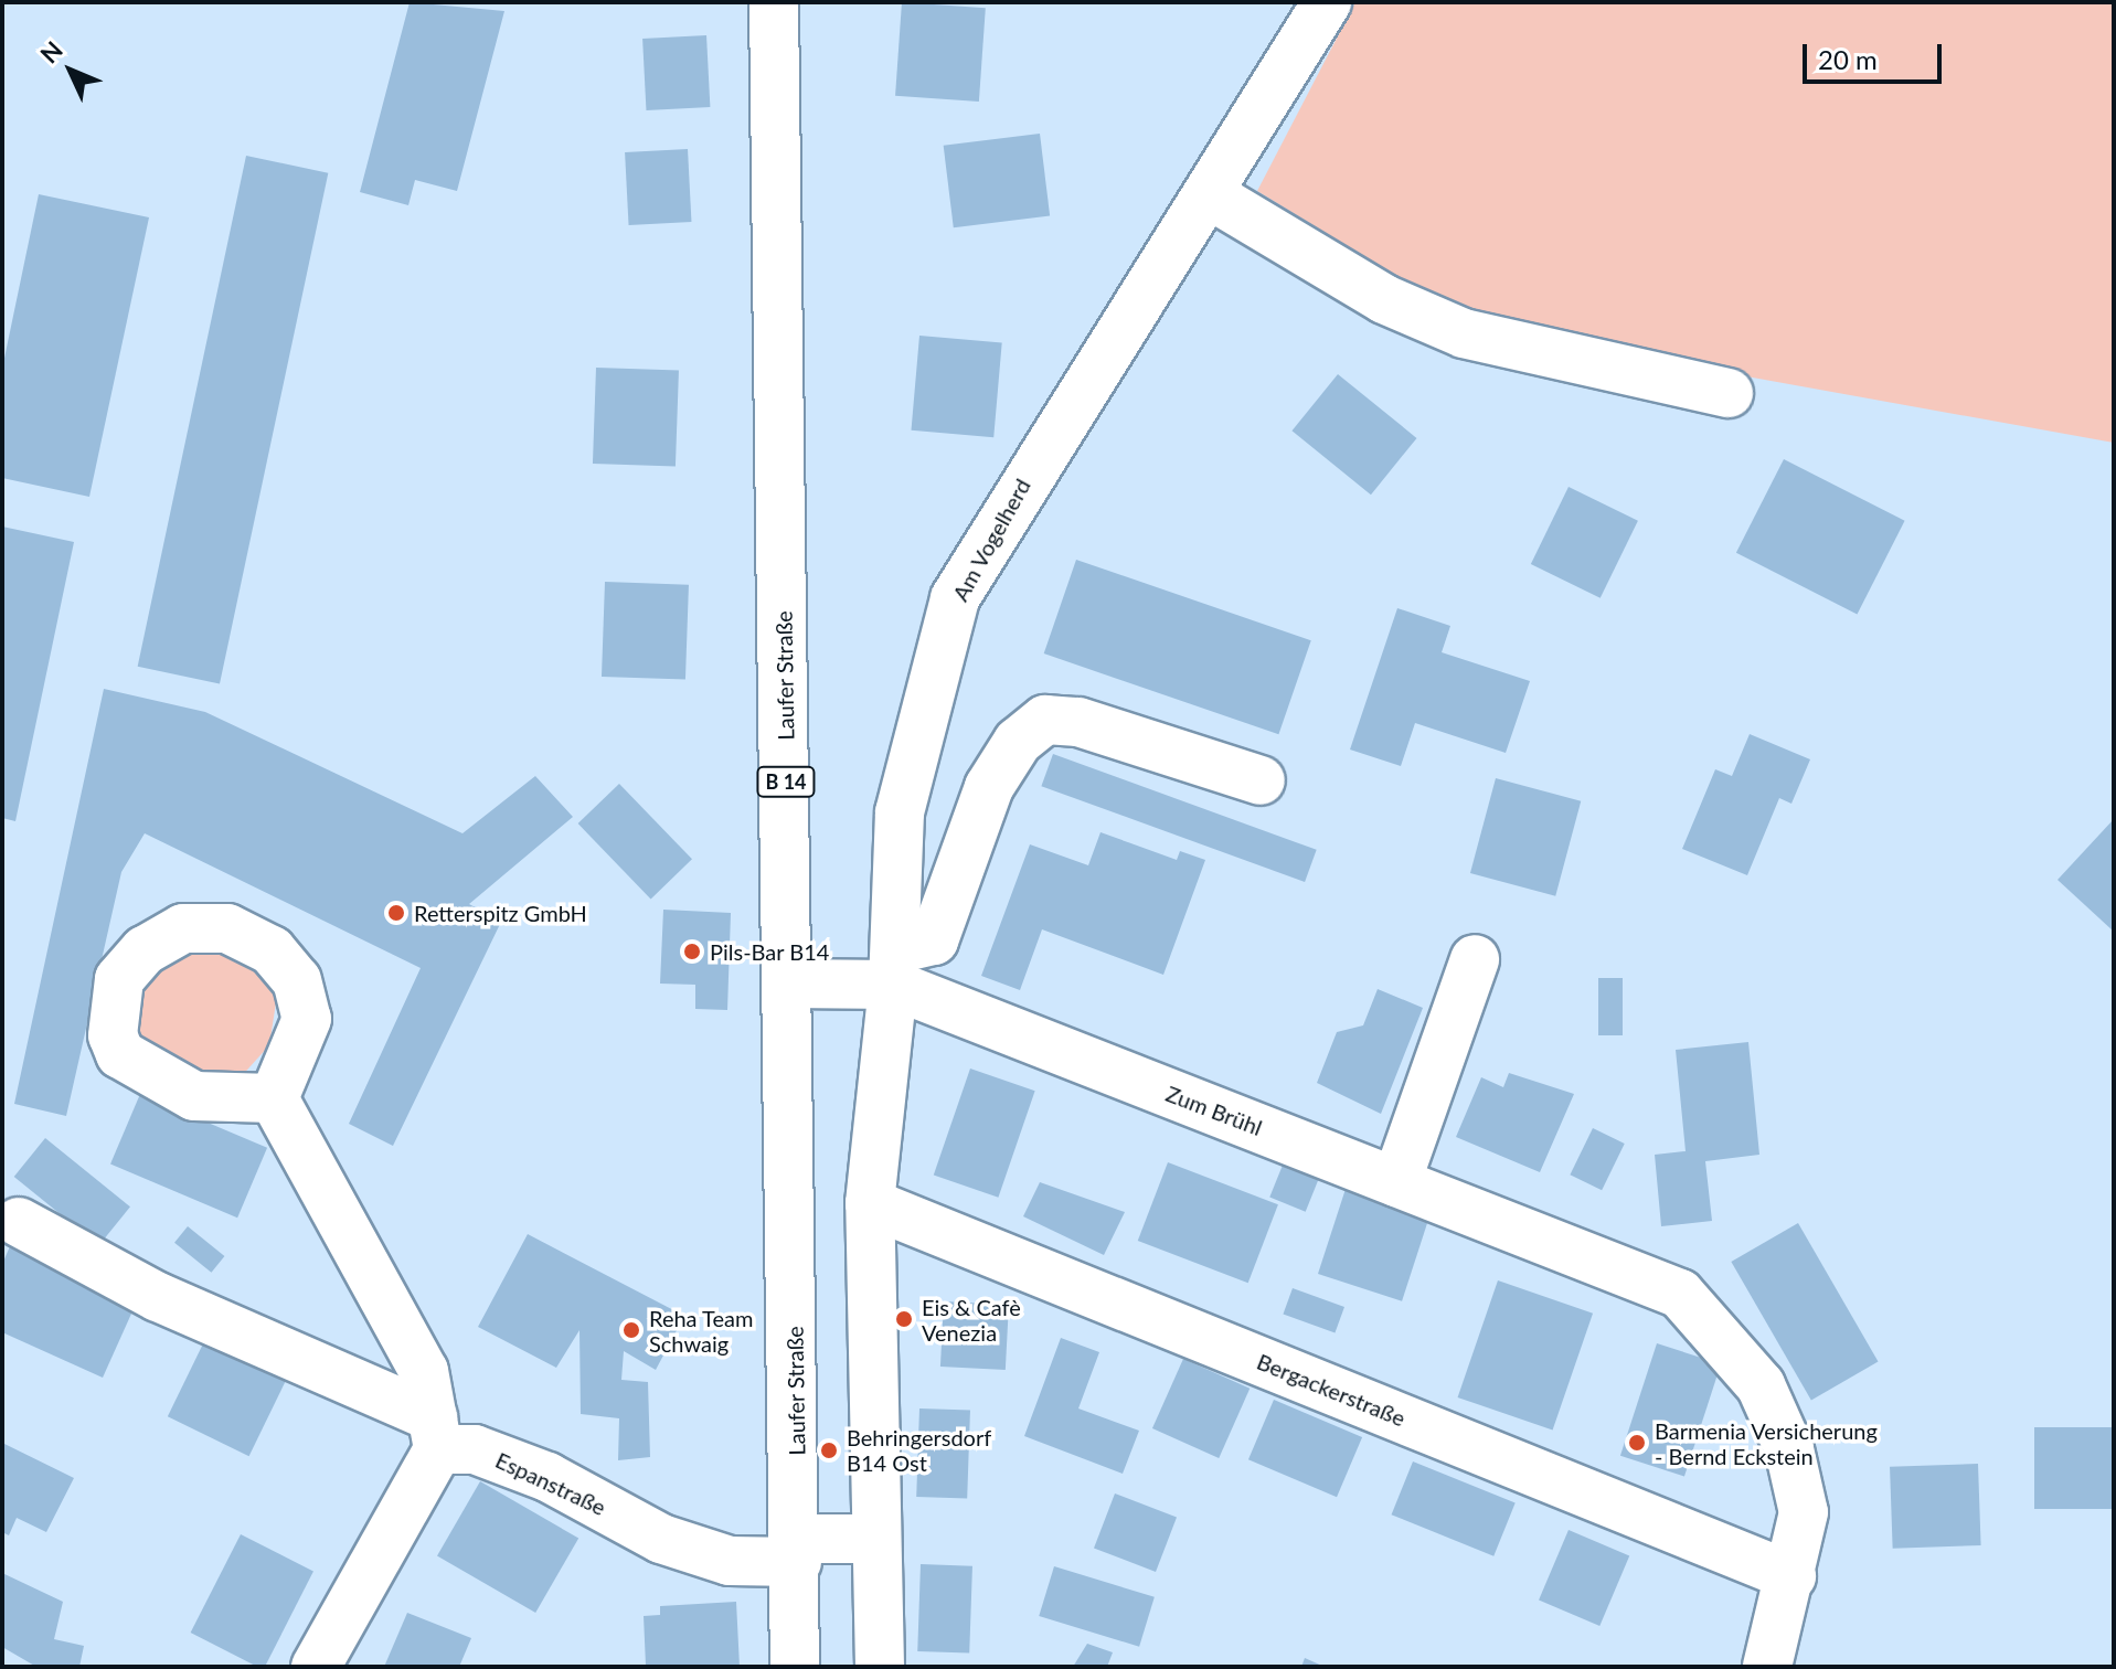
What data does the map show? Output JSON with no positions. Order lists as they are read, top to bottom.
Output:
{
  "streets": {
    "street": [
      "Am Vogelherd",
      "Laufer Straße",
      "B 14",
      "Zum Brühl",
      "Bergackerstraße",
      "Espanstraße"
    ]
  },
  "crossings": [
    ["Am Vogelherd", "Zum Brühl"],
    ["Laufer Straße", "Zum Brühl"],
    ["Laufer Straße", "Espanstraße"],
    ["Zum Brühl", "Bergackerstraße"]
  ],
  "places": [
    "Retterspitz GmbH",
    "Pils-Bar B14",
    "Eis & Cafè Venezia",
    "Reha Team Schwaig",
    "Barmenia Versicherung - Bernd Eckstein",
    "Behringersdorf B14 Ost"
  ],
  "scale_bar": "20 m",
  "north": "top left"
}
